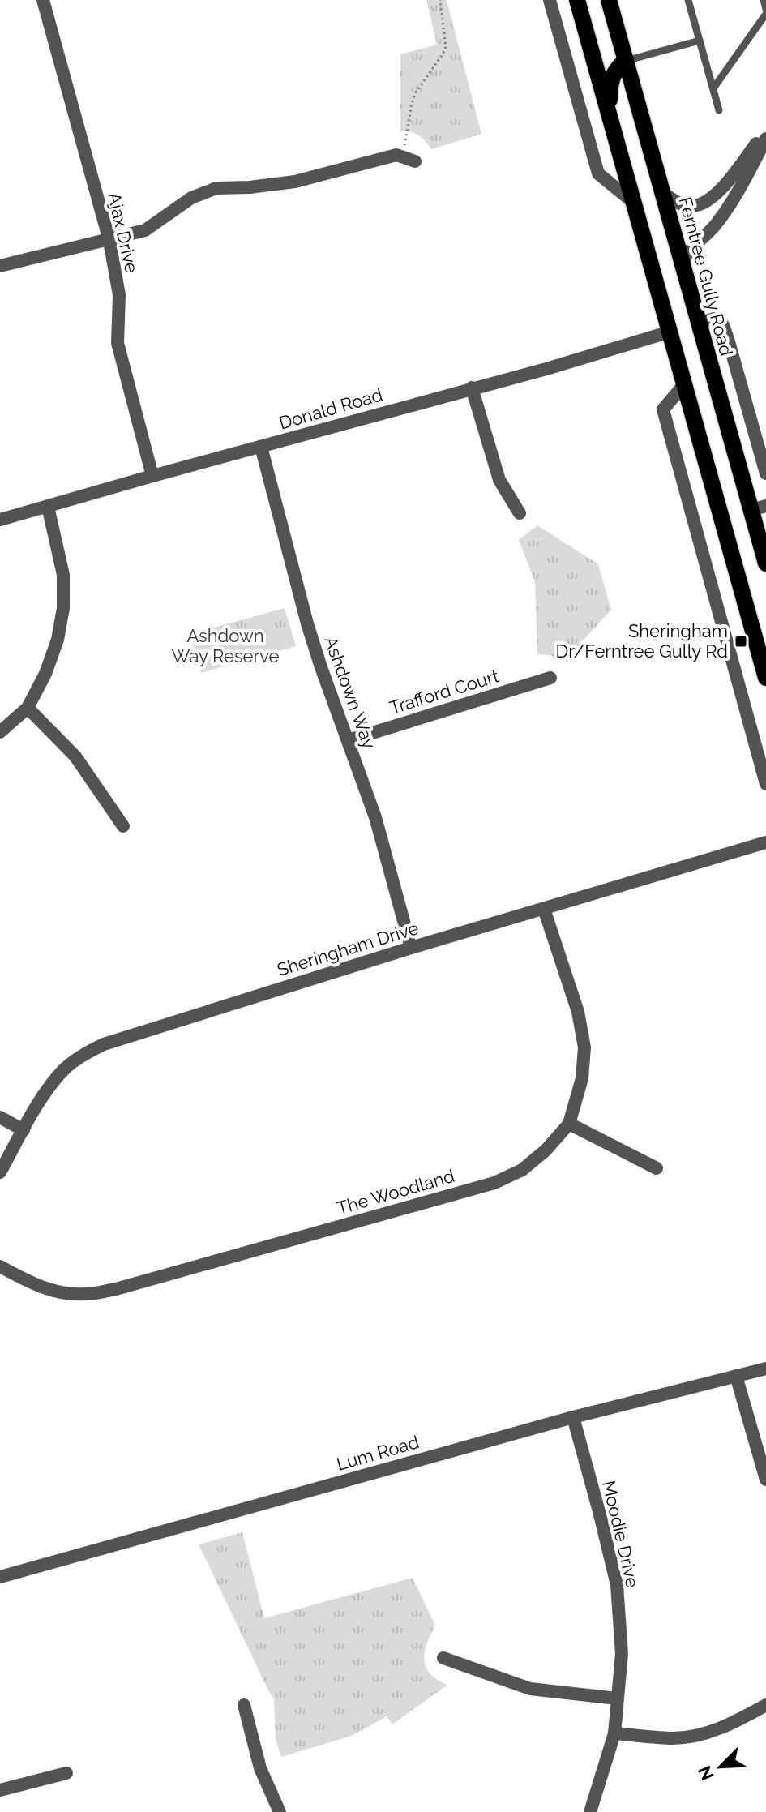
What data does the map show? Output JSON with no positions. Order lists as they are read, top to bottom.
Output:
{
  "streets": {
    "main road": ["Ferntree Gully Road"],
    "street": [
      "Ajax Drive",
      "Donald Road",
      "Trafford Court",
      "Ashdown Way",
      "Sheringham Drive",
      "The Woodland",
      "Lum Road",
      "Moodie Drive"
    ]
  },
  "crossings": [
    ["Ajax Drive", "Donald Road"],
    ["Donald Road", "Ashdown Way"],
    ["Trafford Court", "Ashdown Way"],
    ["Ashdown Way", "Sheringham Drive"],
    ["Sheringham Drive", "The Woodland"],
    ["Lum Road", "Moodie Drive"]
  ],
  "parks": ["Ashdown Way Reserve"],
  "places": {
    "transit": ["Sheringham Dr/Ferntree Gully Rd"]
  },
  "north": "bottom left"
}
